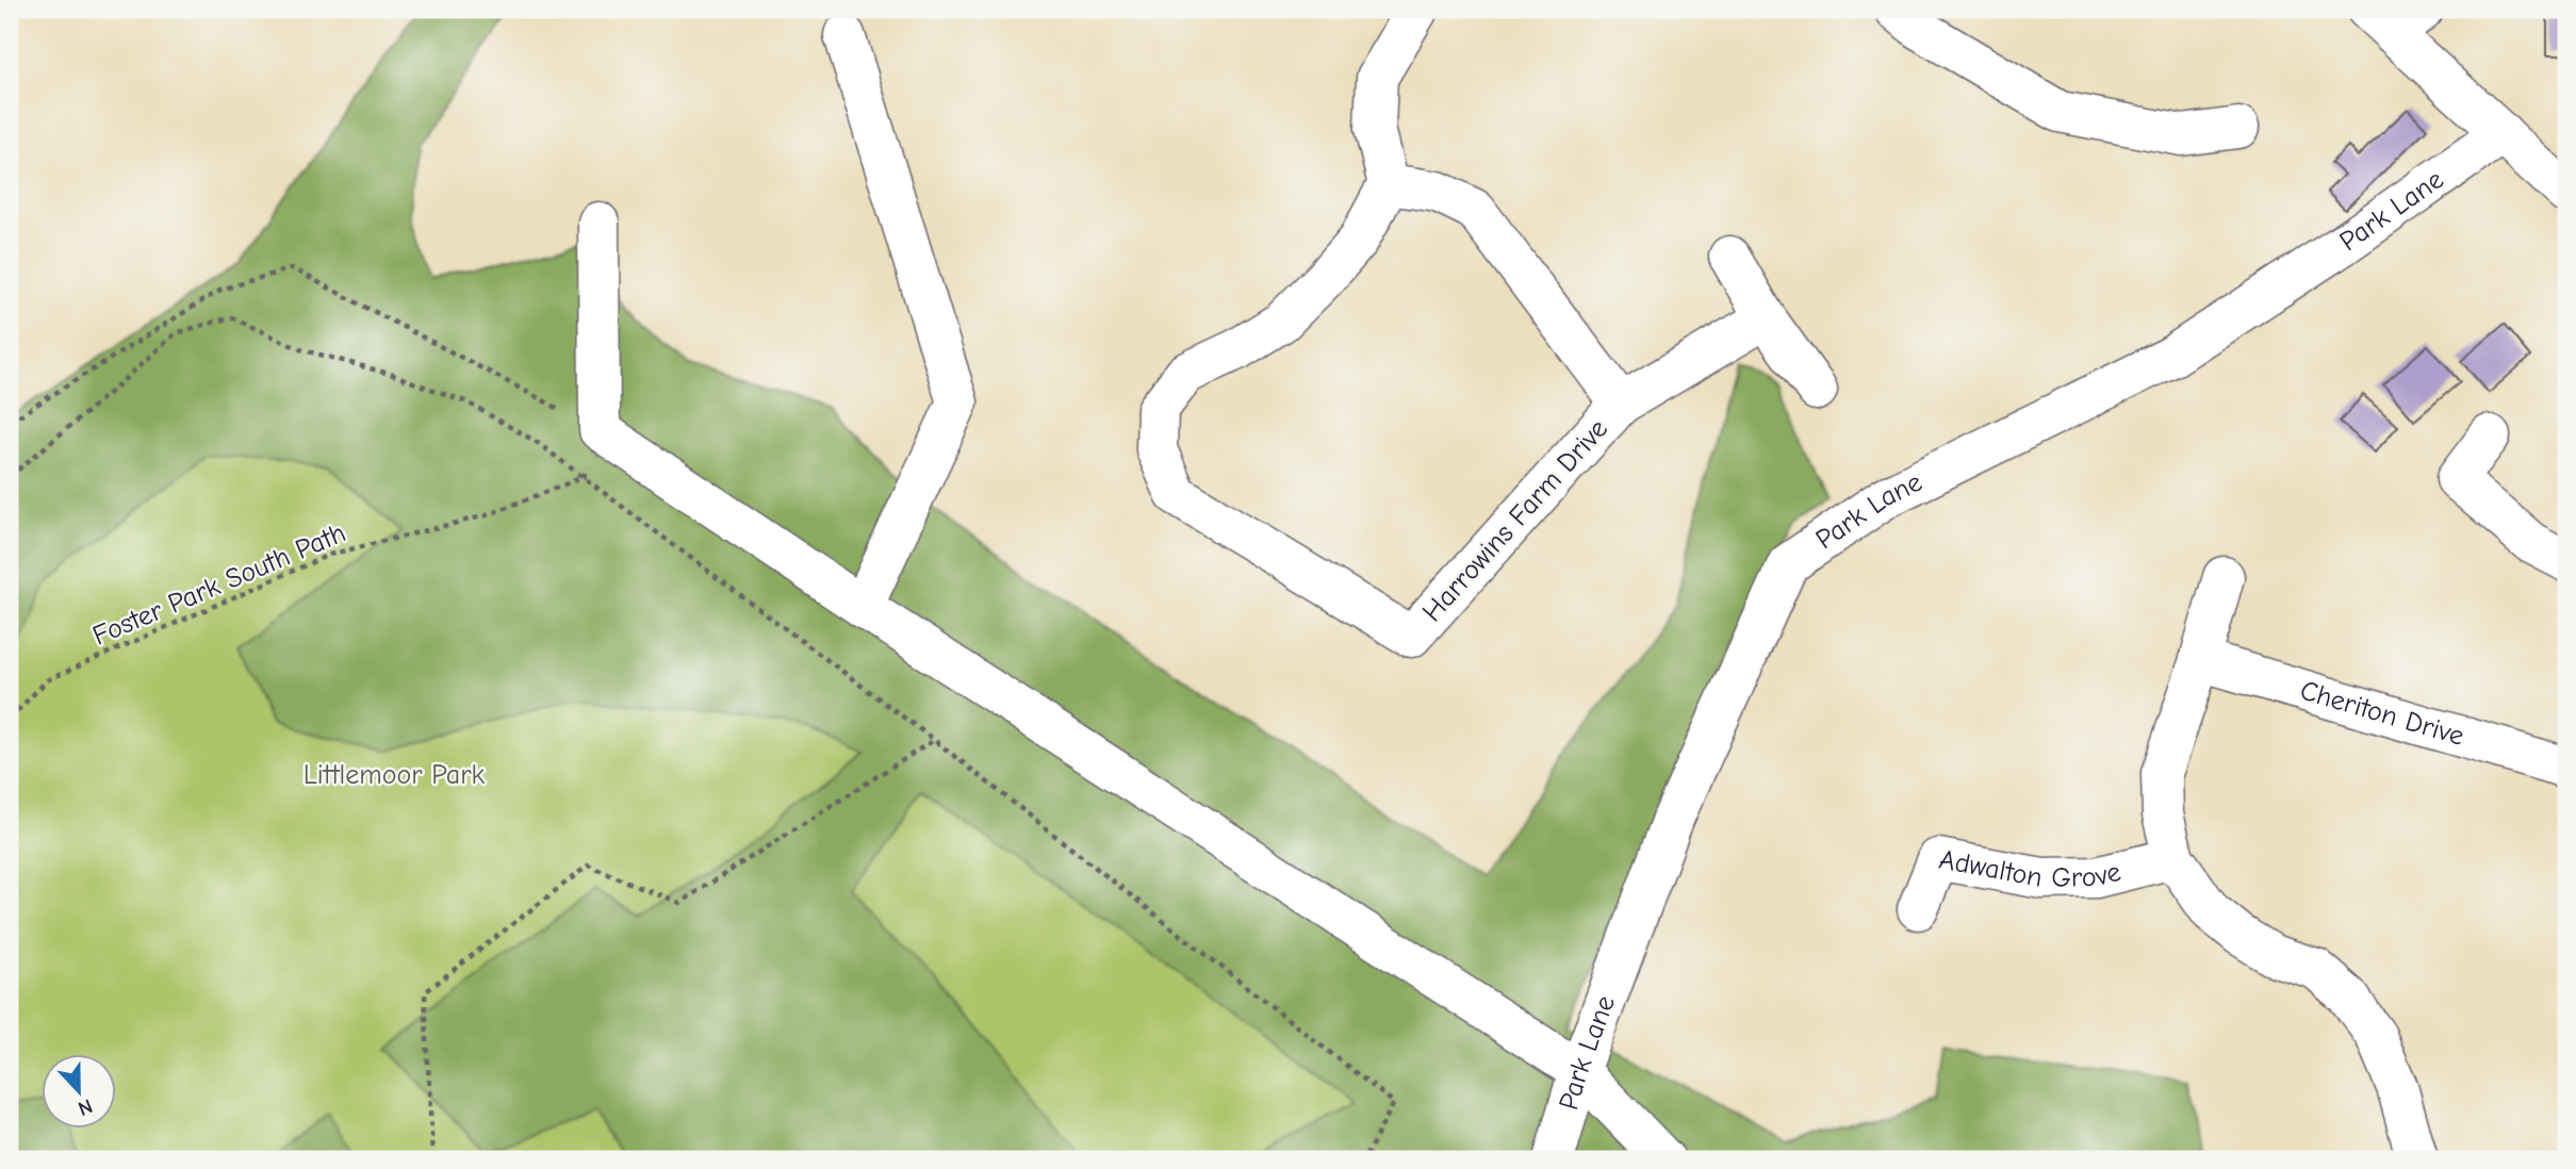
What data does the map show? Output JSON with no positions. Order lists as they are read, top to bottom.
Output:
{
  "streets": {
    "street": [
      "Park Lane",
      "Harrowins Farm Drive",
      "Cheriton Drive",
      "Adwalton Grove"
    ],
    "path": ["Foster Park South Path"]
  },
  "parks": ["Littlemoor Park"],
  "north": "bottom"
}
